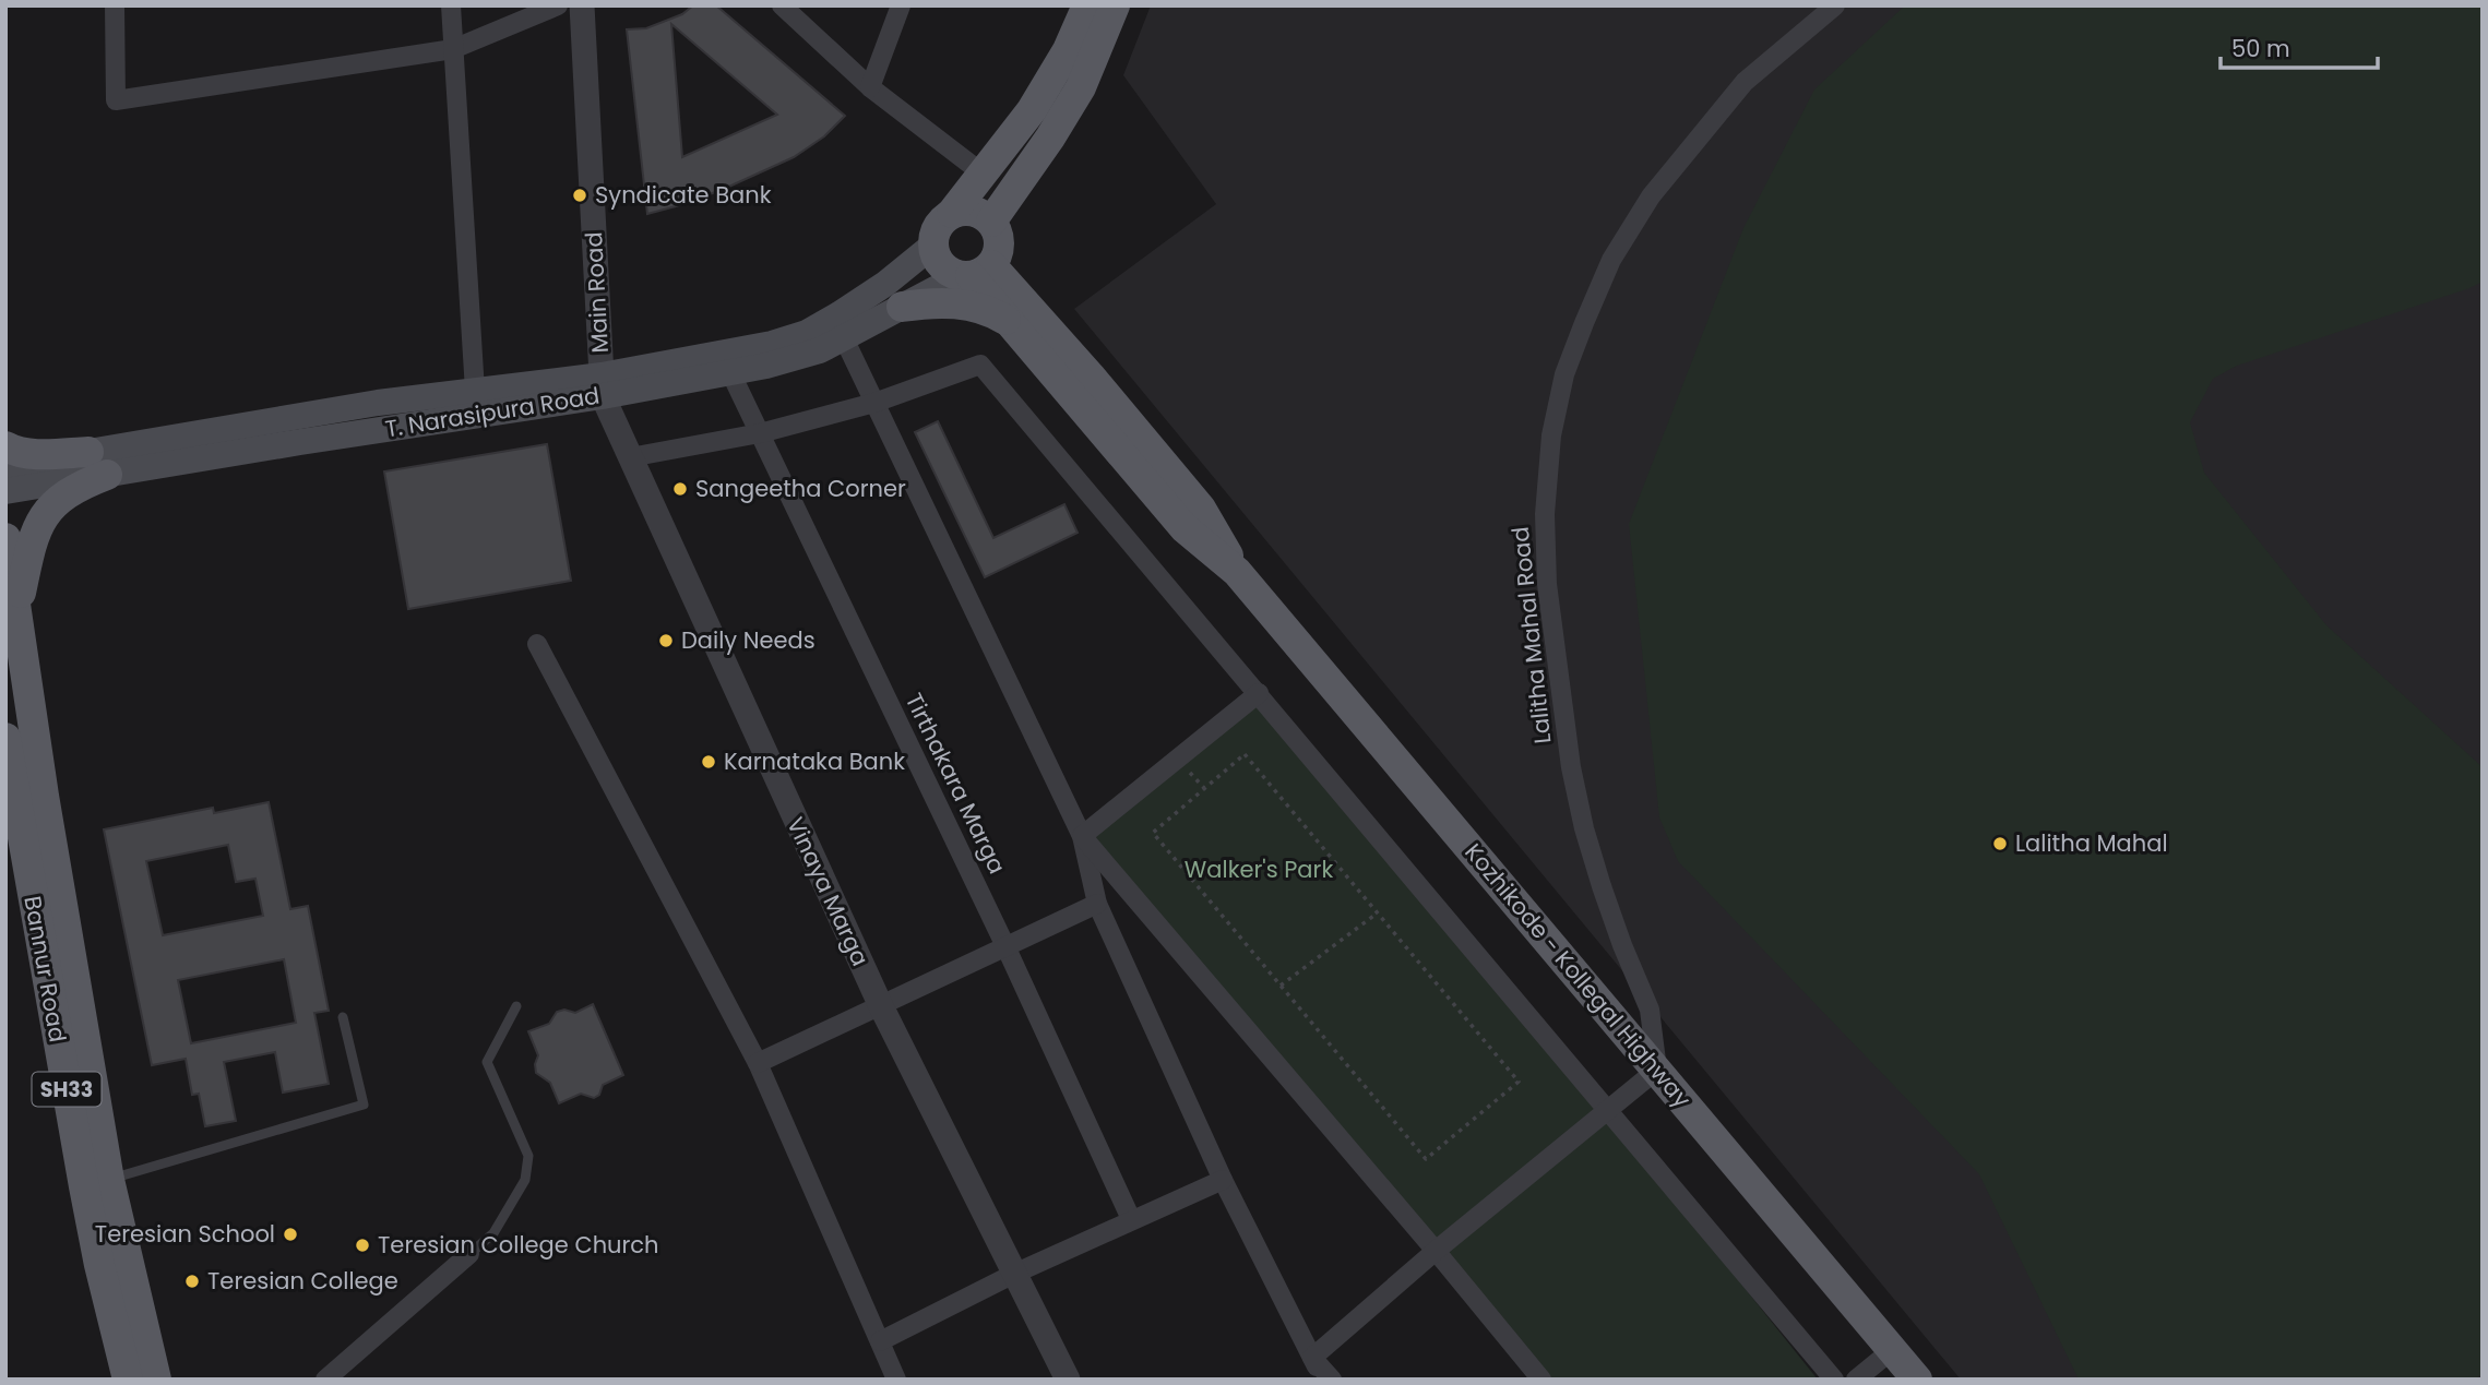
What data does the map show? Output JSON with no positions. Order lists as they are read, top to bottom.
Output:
{
  "streets": {
    "main road": [
      "T. Narasipura Road",
      "Bannur Road",
      "Kozhikode - Kollegal Highway",
      "SH33"
    ],
    "street": [
      "Main Road",
      "Lalitha Mahal Road",
      "Tirthakara Marga",
      "Vinaya Marga"
    ]
  },
  "crossings": [
    ["Main Road", "T. Narasipura Road"],
    ["Main Road", "Vinaya Marga"],
    ["T. Narasipura Road", "Tirthakara Marga"],
    ["T. Narasipura Road", "Vinaya Marga"],
    ["T. Narasipura Road", "Kozhikode - Kollegal Highway"],
    ["Lalitha Mahal Road", "Kozhikode - Kollegal Highway"]
  ],
  "parks": ["Walker's Park"],
  "places": [
    "Syndicate Bank",
    "Sangeetha Corner",
    "Daily Needs",
    "Karnataka Bank",
    "Lalitha Mahal",
    "Teresian School",
    "Teresian College Church",
    "Teresian College"
  ],
  "scale_bar": "50 m"
}
